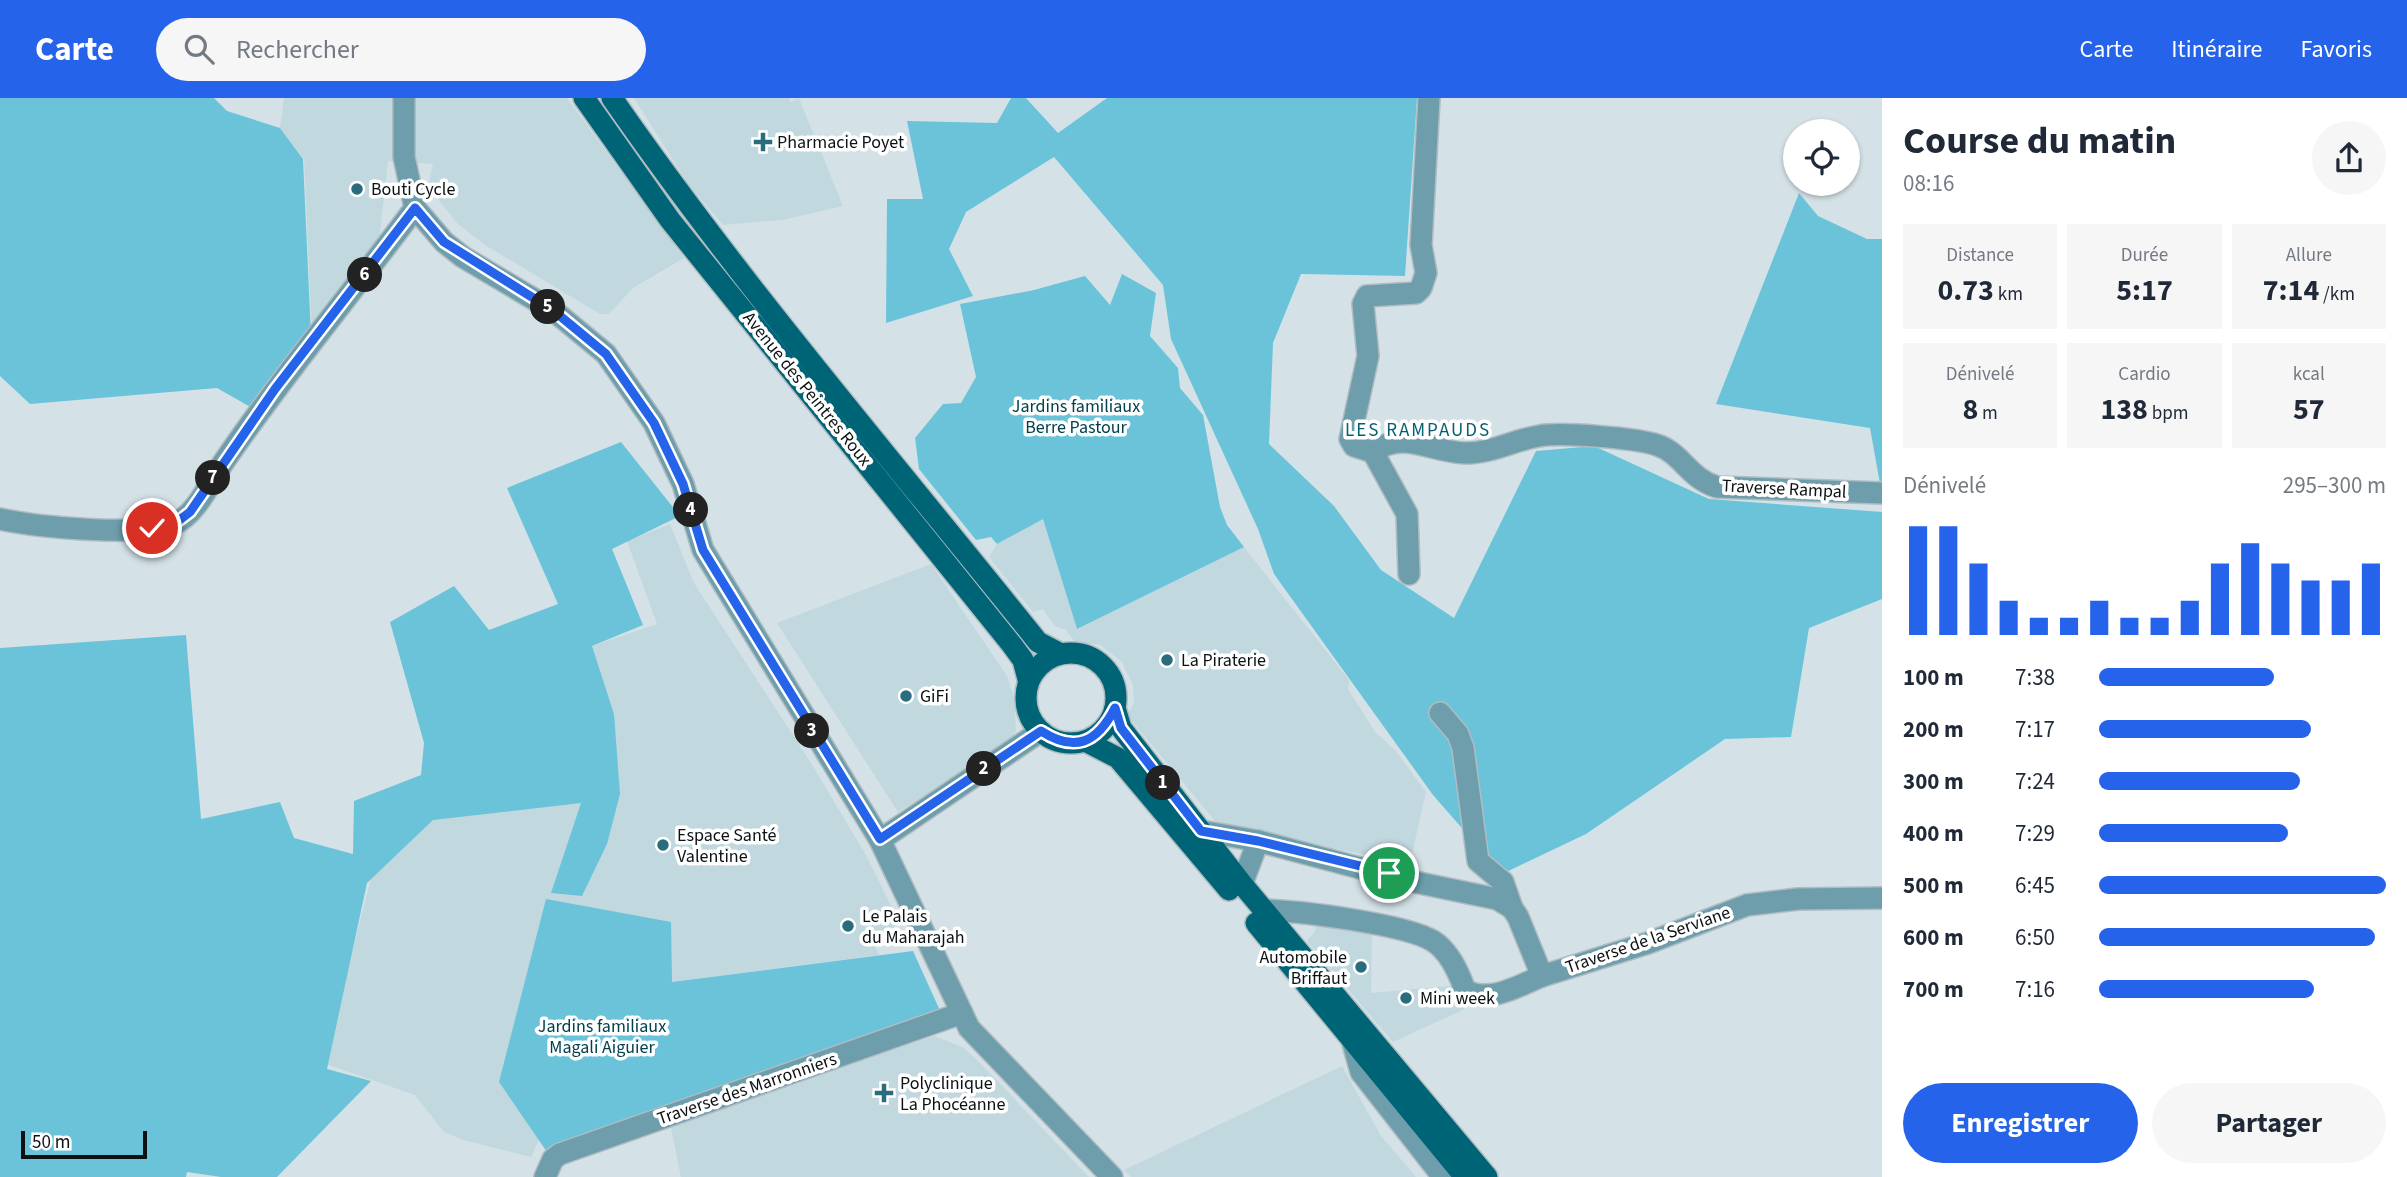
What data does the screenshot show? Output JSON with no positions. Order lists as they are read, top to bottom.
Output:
{
  "streets": {
    "main road": ["Avenue des Peintres Roux"],
    "street": ["Traverse Rampal", "Traverse de la Serviane", "Traverse des Marronniers"]
  },
  "districts": ["LES RAMPAUDS"],
  "parks": ["Jardins familiaux Berre Pastour", "Jardins familiaux Magali Aiguier"],
  "places": {
    "health": ["Pharmacie Poyet", "Polyclinique La Phocéanne"],
    "other": [
      "Bouti Cycle",
      "La Piraterie",
      "GiFi",
      "Espace Santé Valentine",
      "Le Palais du Maharajah",
      "Automobile Briffaut",
      "Mini week"
    ]
  },
  "scale_bar": "50 m",
  "page": {
    "header": "Carte",
    "search": "Rechercher",
    "nav": ["Carte", "Itinéraire", "Favoris"],
    "heading": ["Course du matin", "08:16"],
    "stats": [
      ["Distance", "0.73 km"],
      ["Durée", "5:17"],
      ["Allure", "7:14 /km"],
      ["Dénivelé", "8 m"],
      ["Cardio", "138 bpm"],
      ["kcal", "57"]
    ],
    "pins": [
      "6",
      "5",
      "7",
      "4",
      "3",
      "2",
      "1"
    ],
    "chart": ["Dénivelé", "295–300 m"],
    "list": [
      {
        "name": "100 m",
        "note": "7:38"
      },
      {
        "name": "200 m",
        "note": "7:17"
      },
      {
        "name": "300 m",
        "note": "7:24"
      },
      {
        "name": "400 m",
        "note": "7:29"
      },
      {
        "name": "500 m",
        "note": "6:45"
      },
      {
        "name": "600 m",
        "note": "6:50"
      },
      {
        "name": "700 m",
        "note": "7:16"
      }
    ],
    "buttons": ["Enregistrer", "Partager"],
    "scale": "50 m"
  }
}
